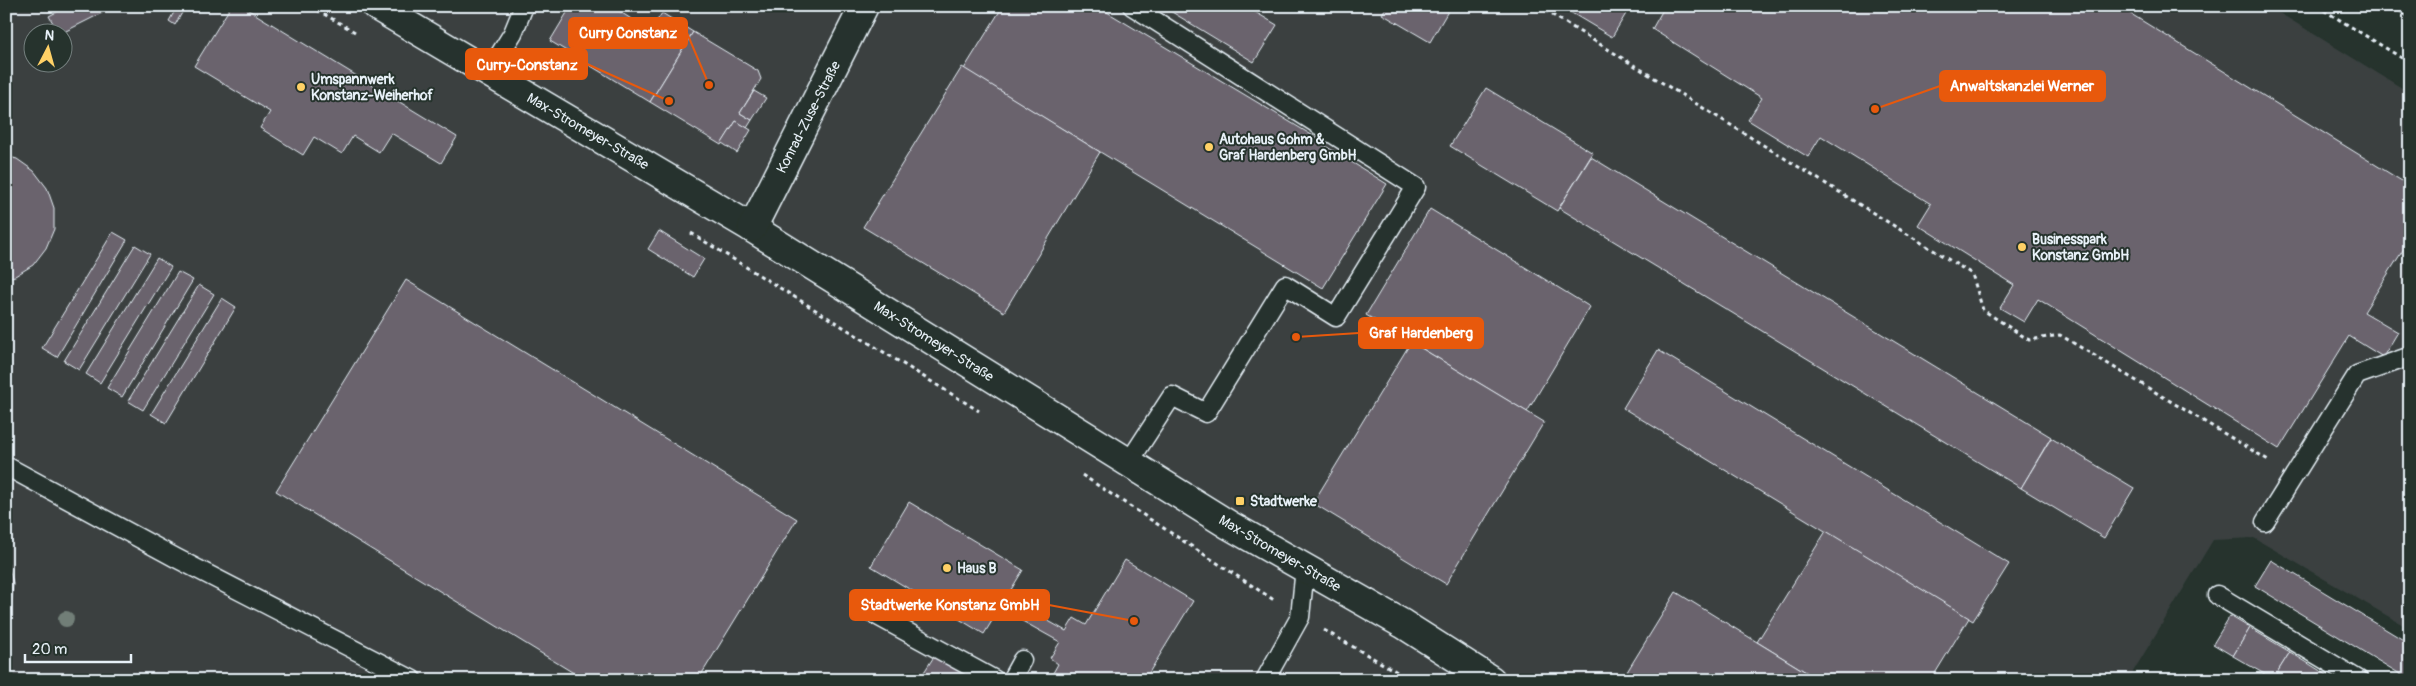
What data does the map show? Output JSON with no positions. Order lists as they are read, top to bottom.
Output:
{
  "streets": {
    "street": ["Konrad-Zuse-Straße", "Max-Stromeyer-Straße"]
  },
  "crossings": [
    ["Konrad-Zuse-Straße", "Max-Stromeyer-Straße"]
  ],
  "places": {
    "other": [
      "Curry Constanz",
      "Umspannwerk Konstanz-Weiherhof",
      "Curry-Constanz",
      "Anwaltskanzlei Werner",
      "Autohaus Gohm & Graf Hardenberg GmbH",
      "Businesspark Konstanz GmbH",
      "Graf Hardenberg",
      "Haus B",
      "Stadtwerke Konstanz GmbH"
    ],
    "transit": ["Stadtwerke"]
  },
  "scale_bar": "20 m",
  "north": "top"
}
